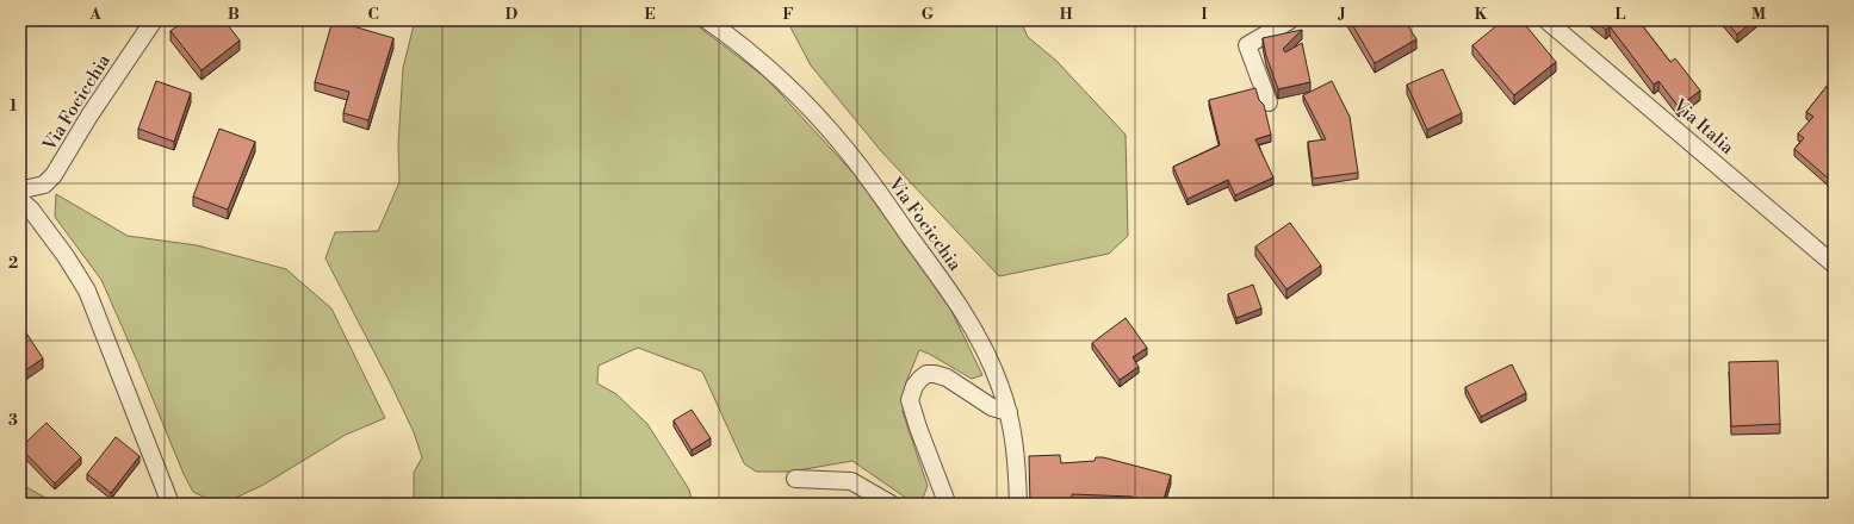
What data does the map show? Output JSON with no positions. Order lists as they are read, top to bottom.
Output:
{
  "streets": {
    "street": ["Via Focicchia", "Via Italia"]
  },
  "grid": {
    "columns": [
      "A",
      "B",
      "C",
      "D",
      "E",
      "F",
      "G",
      "H",
      "I",
      "J",
      "K",
      "L",
      "M"
    ],
    "rows": ["1", "2", "3"]
  }
}
